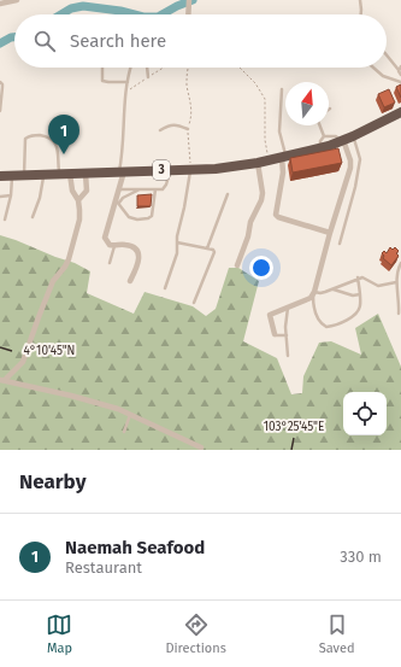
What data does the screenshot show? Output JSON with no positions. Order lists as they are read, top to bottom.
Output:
{
  "streets": {
    "highway": ["3"]
  },
  "north": "top",
  "page": {
    "search": "Search here",
    "pins": "1",
    "heading": "Nearby",
    "list": [
      {
        "mark": "1",
        "name": "Naemah Seafood",
        "note": "Restaurant",
        "value": "330 m"
      }
    ],
    "nav": ["Map", "Directions", "Saved"]
  },
  "coordinates": ["4°10'45\"N", "103°25'45\"E"]
}
